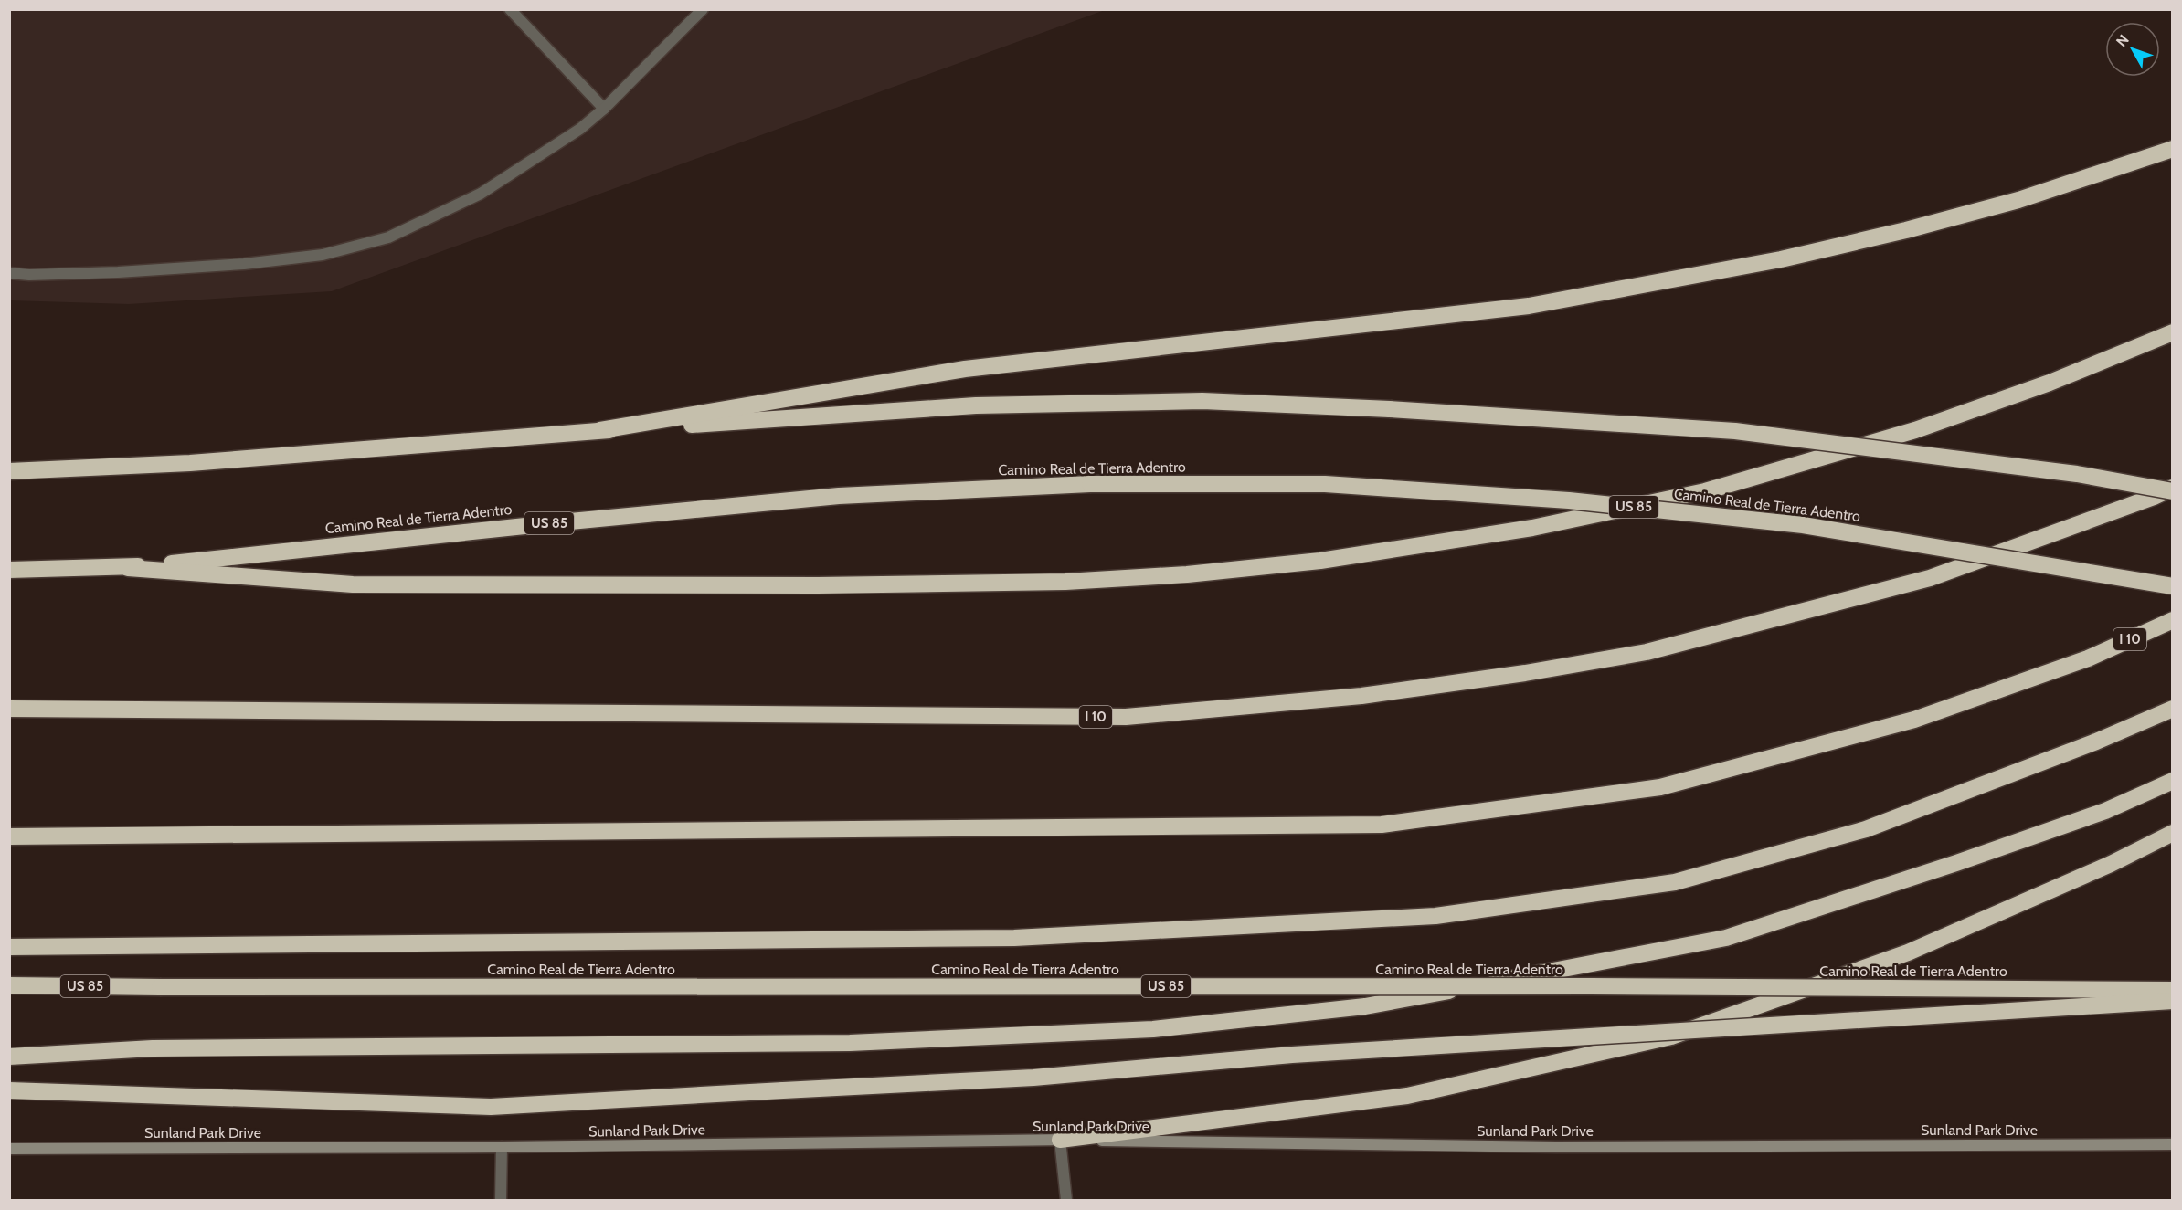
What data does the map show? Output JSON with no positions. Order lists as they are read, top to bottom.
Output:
{
  "streets": {
    "highway": ["Camino Real de Tierra Adentro", "US 85", "I 10"],
    "main road": ["Sunland Park Drive"]
  },
  "north": "top left"
}
